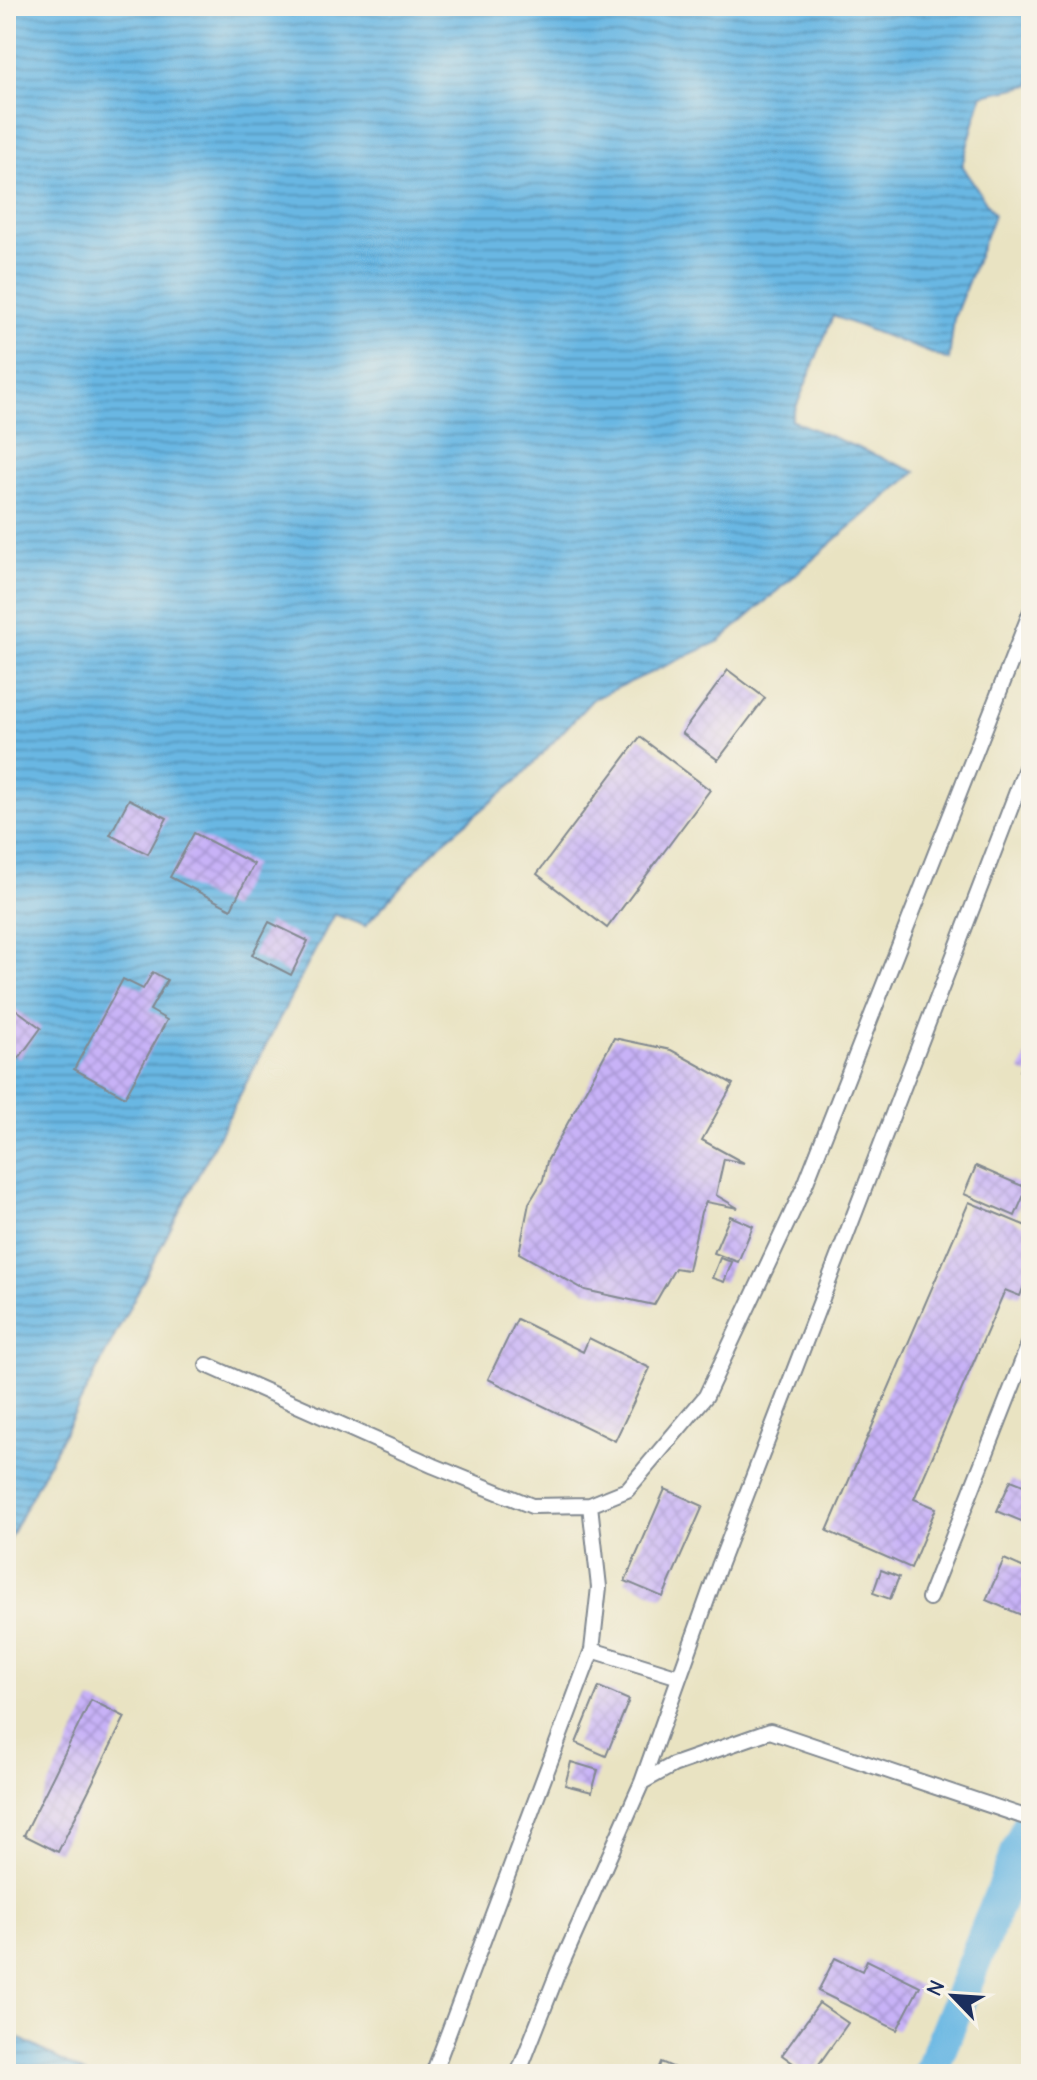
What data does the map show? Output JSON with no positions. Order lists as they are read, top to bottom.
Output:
{
  "north": "top left"
}
